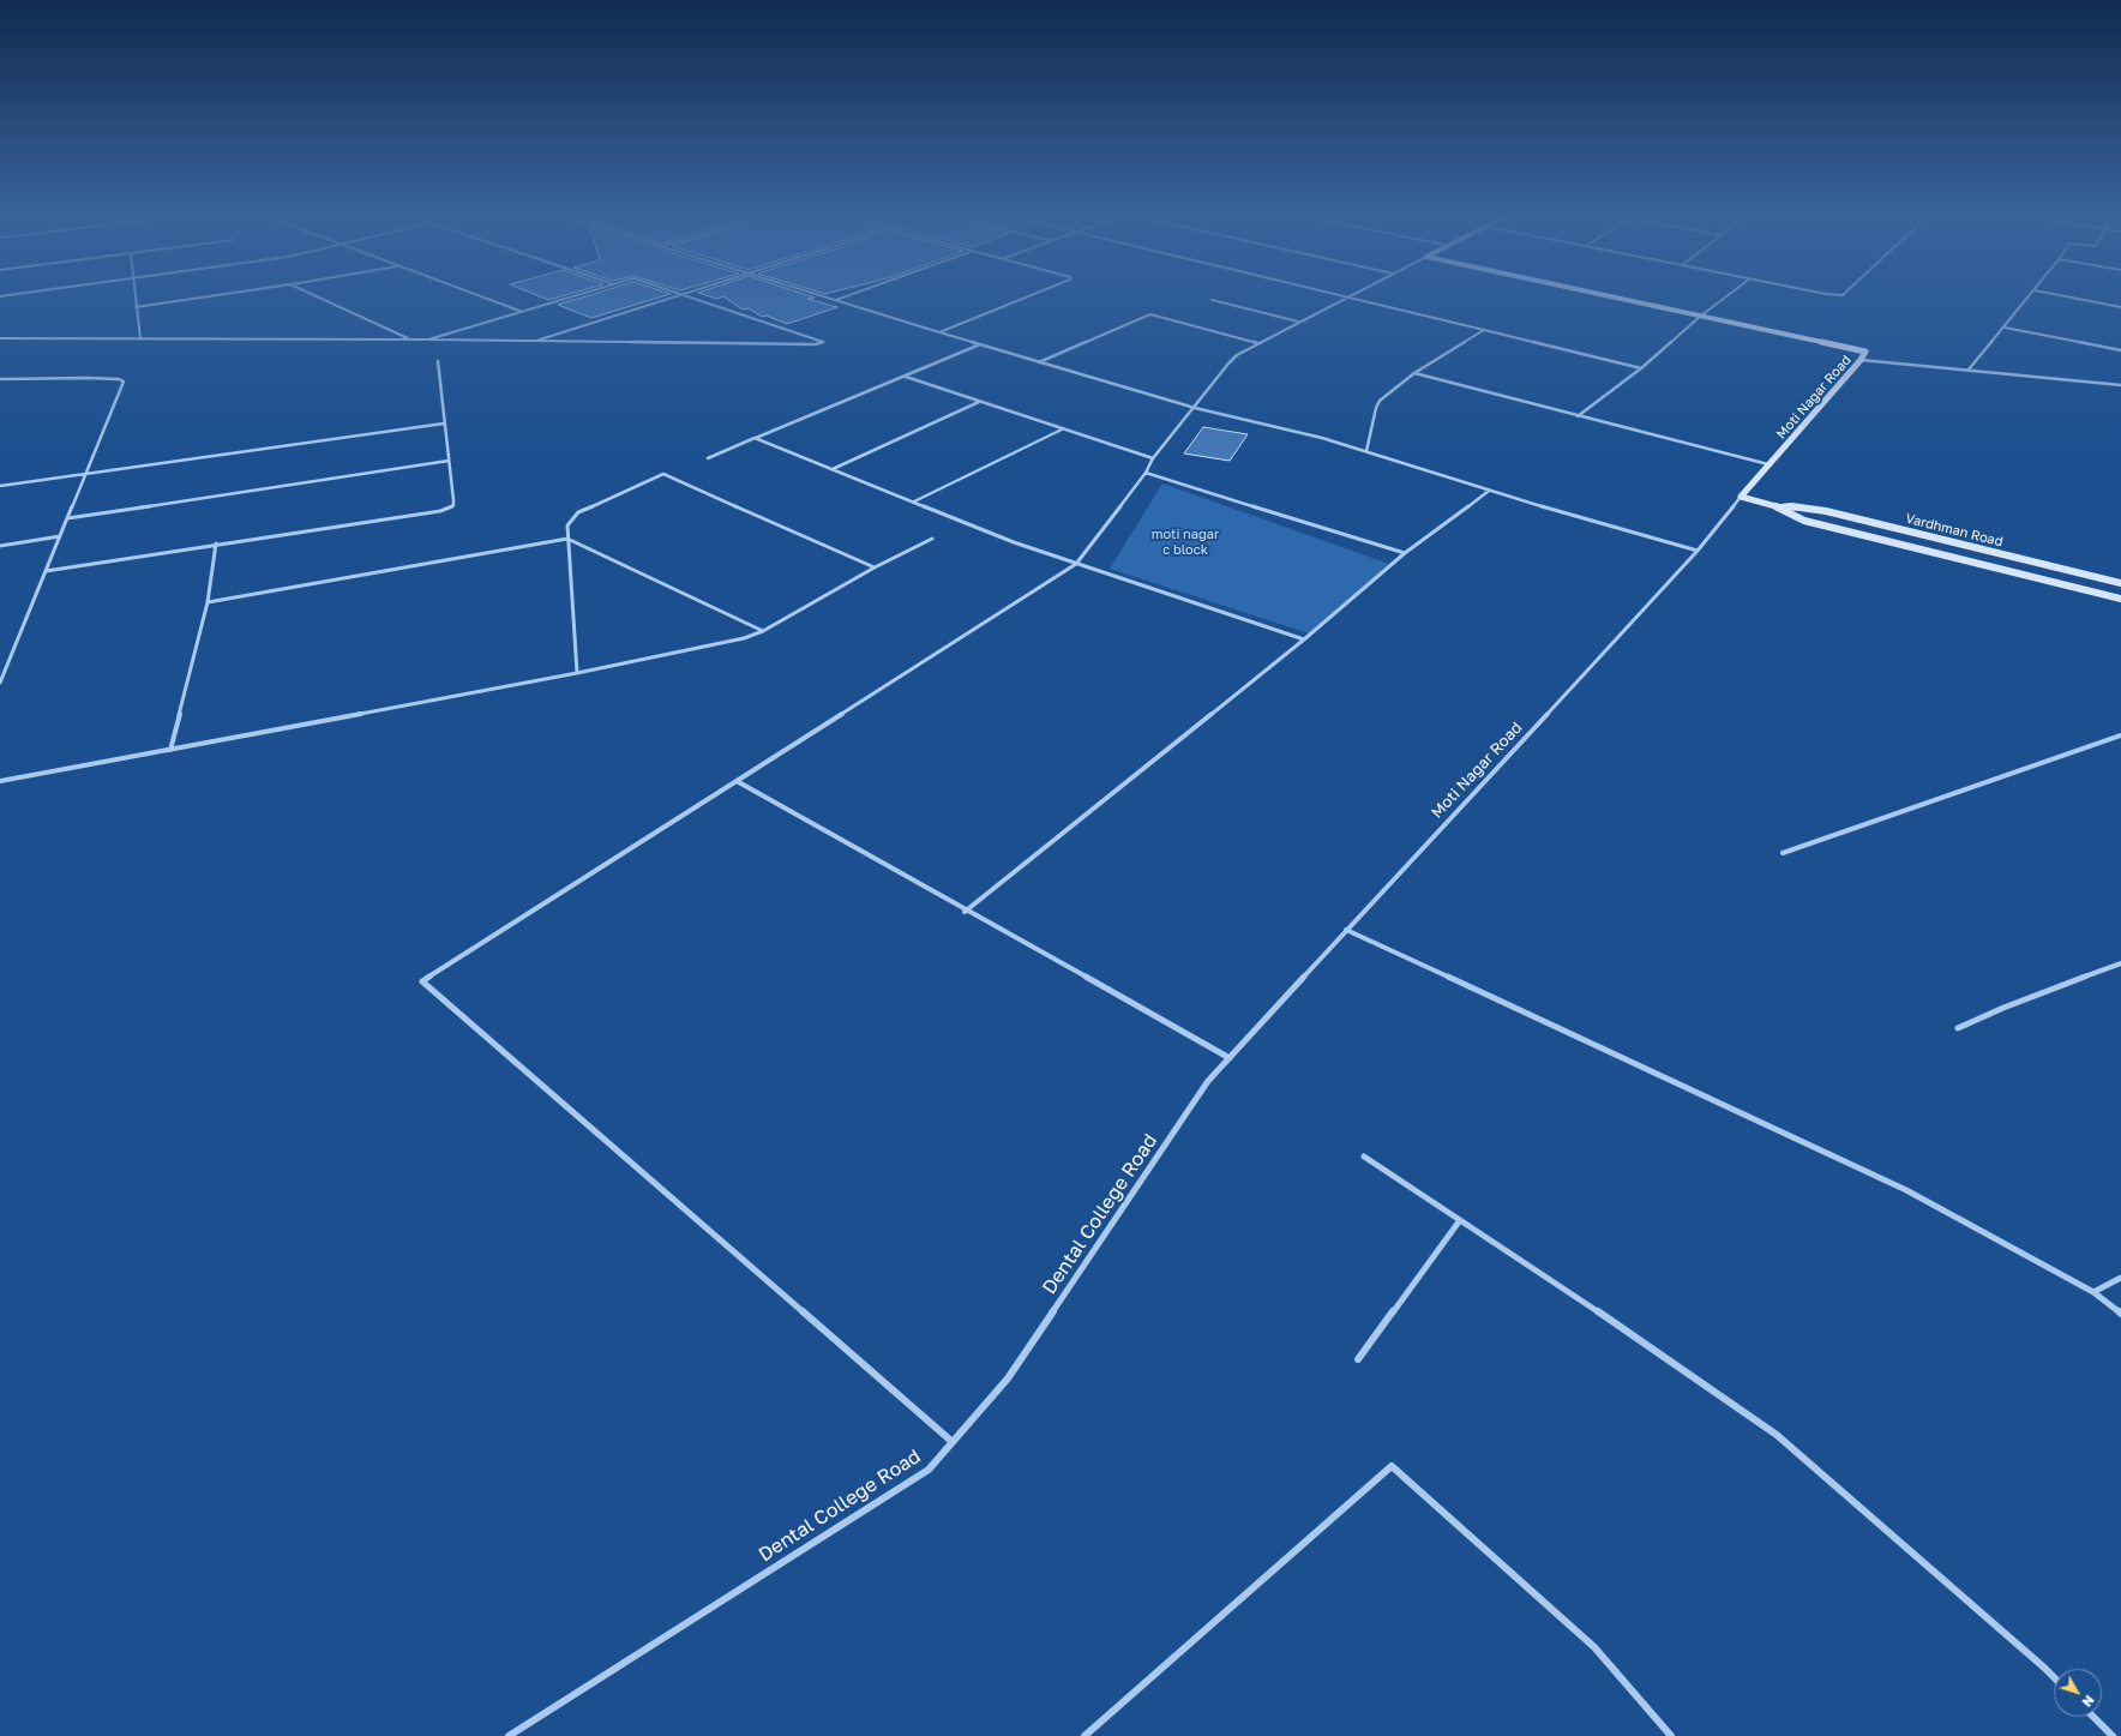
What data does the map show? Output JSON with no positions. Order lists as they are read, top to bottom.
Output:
{
  "streets": {
    "street": ["Moti Nagar Road", "Vardhman Road", "Dental College Road"]
  },
  "crossings": [
    ["Moti Nagar Road", "Dental College Road"]
  ],
  "parks": ["moti nagar c block"],
  "north": "bottom right"
}
